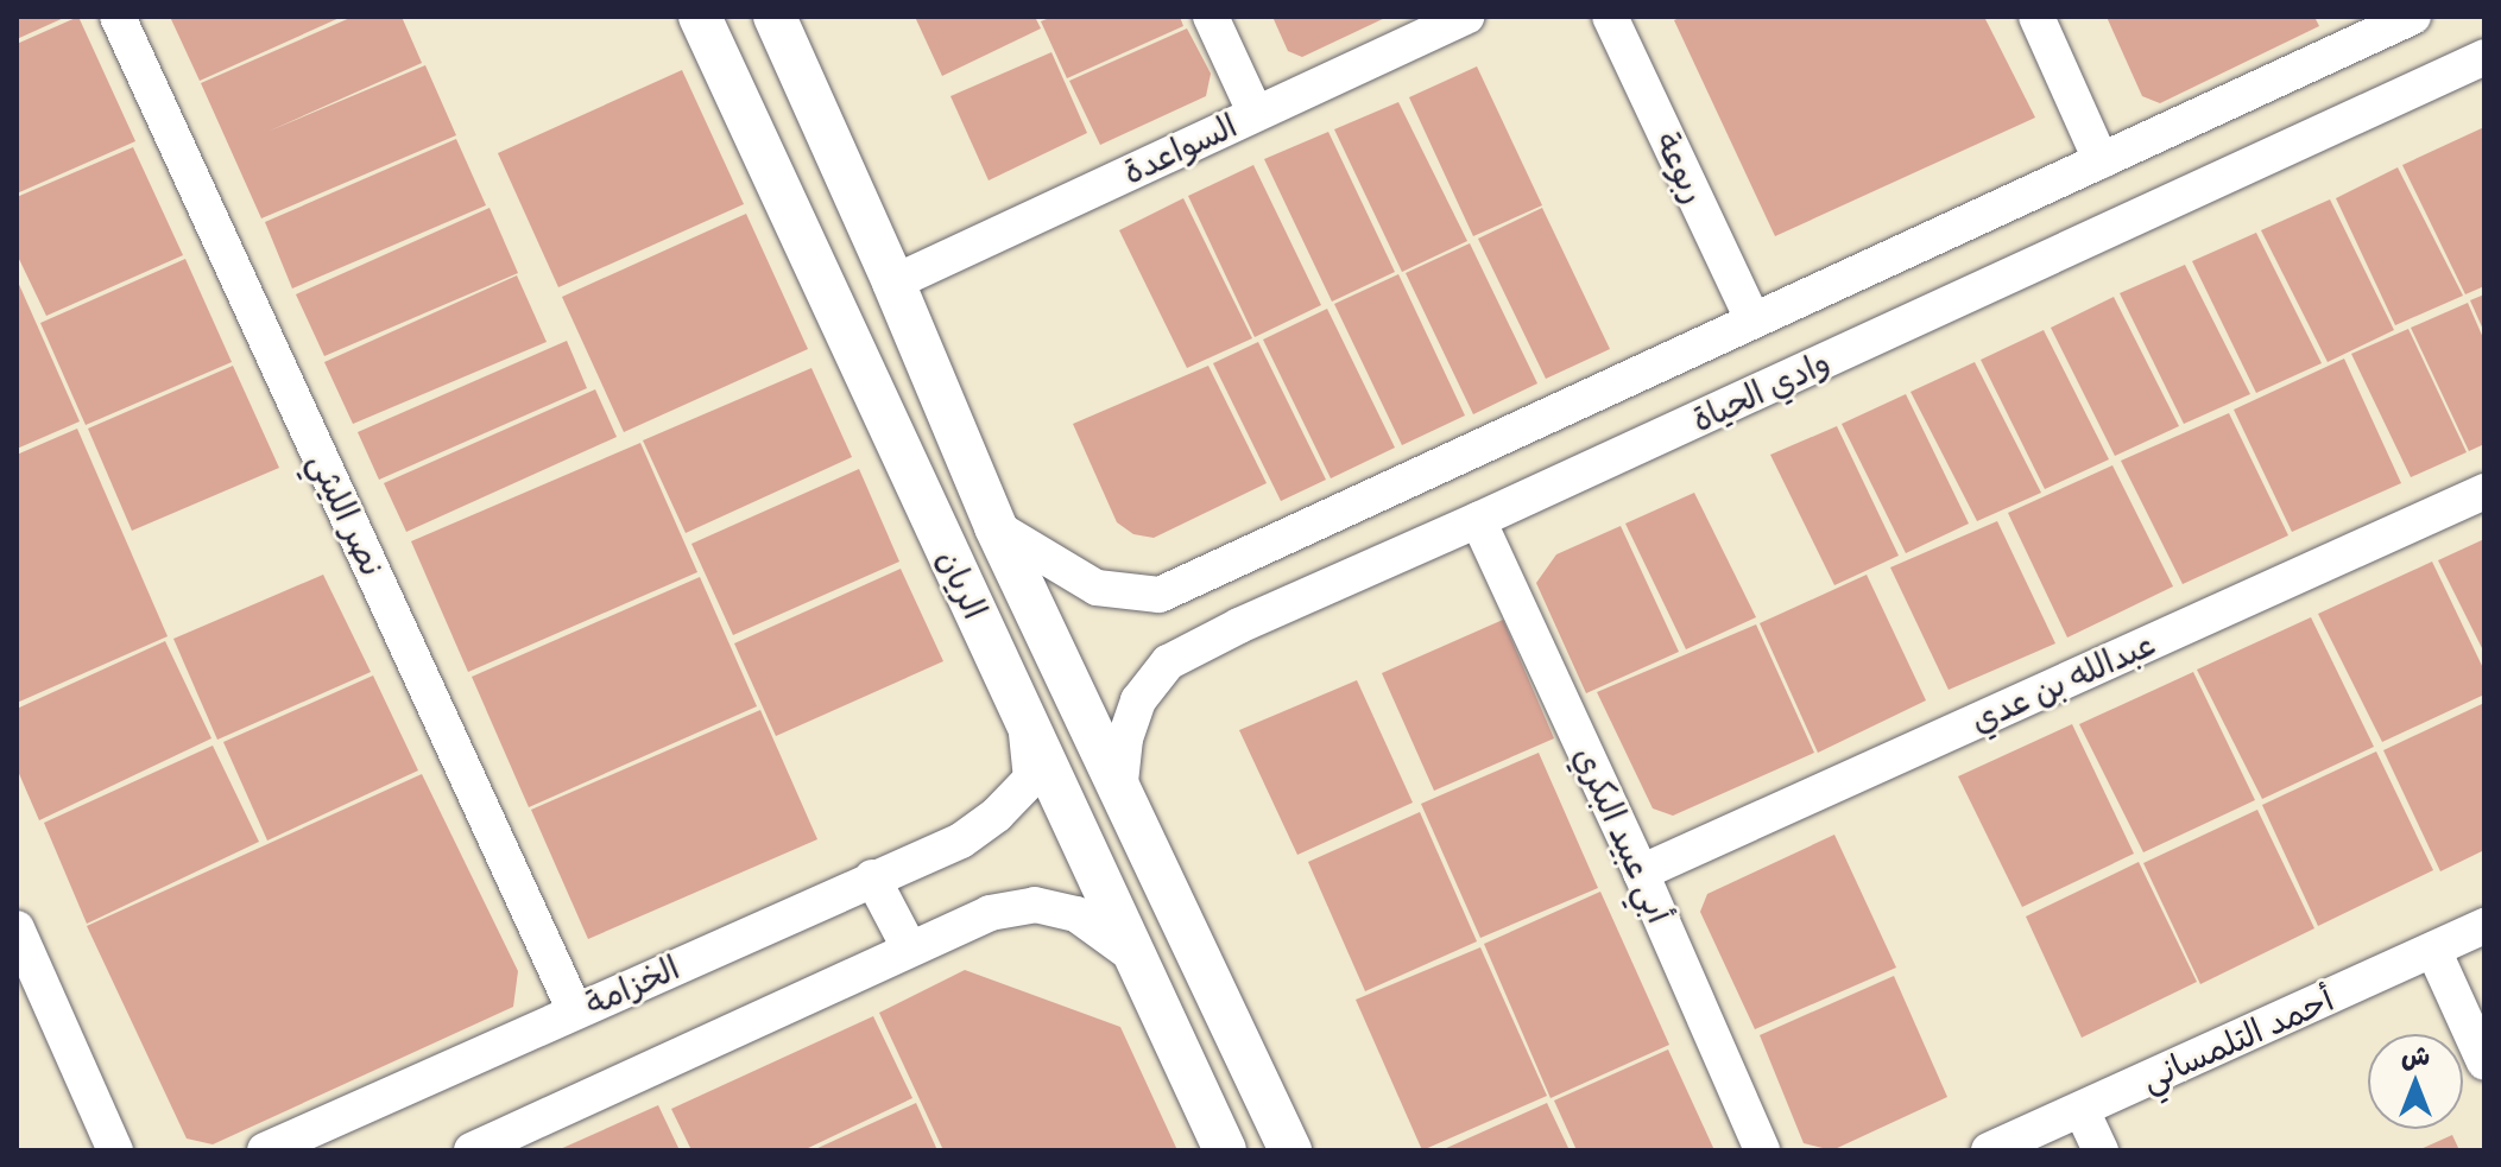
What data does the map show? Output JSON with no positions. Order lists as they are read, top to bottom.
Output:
{
  "streets": {
    "street": [
      "السواعدة",
      "ربوعة",
      "وادي الحياة",
      "نصر الليثي",
      "الريان",
      "عبدالله بن عدي",
      "أبي عبيد البكري",
      "الخزامة",
      "أحمد التلمساني"
    ]
  },
  "crossings": [
    ["السواعدة", "الريان"],
    ["ربوعة", "وادي الحياة"],
    ["وادي الحياة", "الريان"],
    ["وادي الحياة", "أبي عبيد البكري"],
    ["نصر الليثي", "الخزامة"],
    ["الريان", "الخزامة"],
    ["عبدالله بن عدي", "أبي عبيد البكري"]
  ],
  "north": "top"
}
